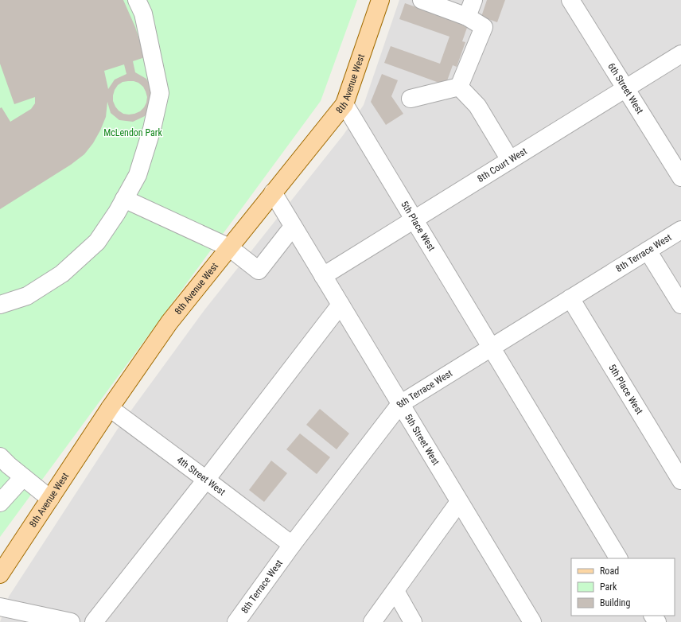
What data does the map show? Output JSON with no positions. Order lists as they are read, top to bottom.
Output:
{
  "streets": {
    "main road": ["8th Avenue West"],
    "street": [
      "6th Street West",
      "8th Court West",
      "5th Place West",
      "8th Terrace West",
      "5th Street West",
      "4th Street West"
    ]
  },
  "crossings": [
    ["8th Avenue West", "5th Place West"],
    ["8th Avenue West", "5th Street West"],
    ["8th Avenue West", "4th Street West"],
    ["6th Street West", "8th Court West"],
    ["8th Court West", "5th Place West"],
    ["8th Court West", "5th Street West"],
    ["5th Place West", "8th Terrace West"],
    ["8th Terrace West", "5th Street West"],
    ["8th Terrace West", "4th Street West"]
  ],
  "parks": ["McLendon Park"],
  "legend": ["Road", "Park", "Building"]
}
